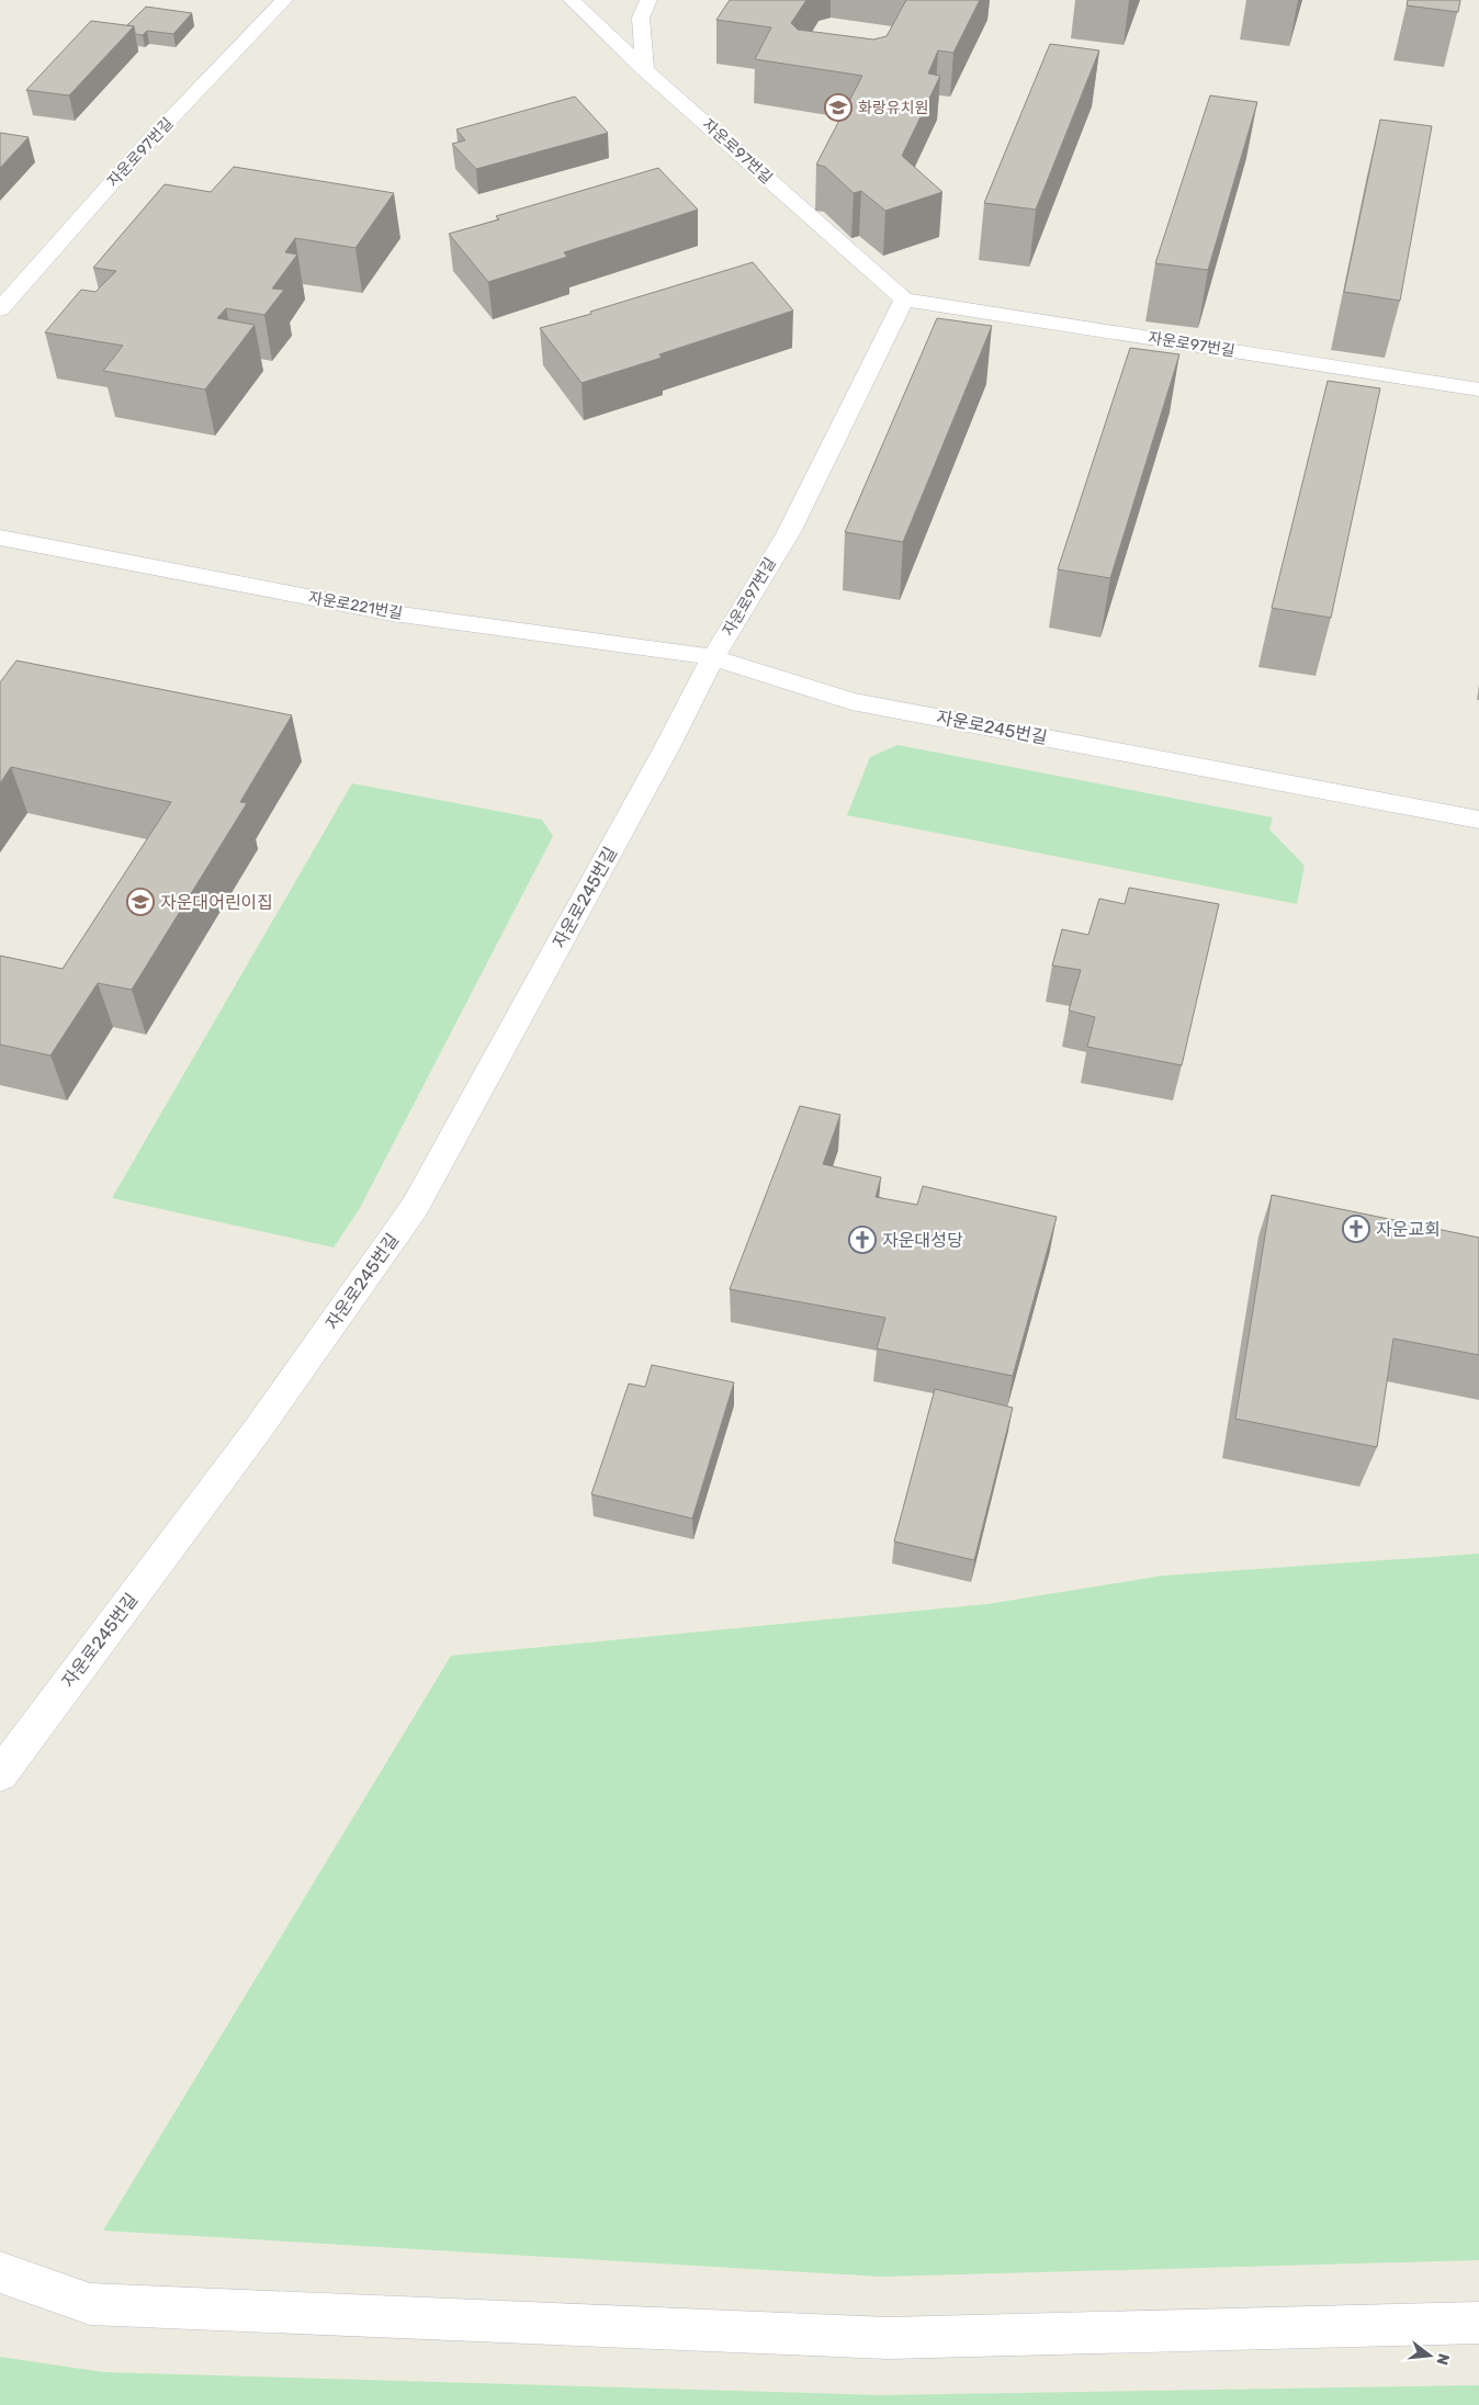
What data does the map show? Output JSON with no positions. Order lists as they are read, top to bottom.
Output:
{
  "streets": {
    "street": ["자운로97번길", "자운로221번길", "자운로245번길"]
  },
  "crossings": [
    ["자운로97번길", "자운로221번길"],
    ["자운로97번길", "자운로245번길"],
    ["자운로221번길", "자운로245번길"]
  ],
  "places": {
    "school or university": ["화랑유치원", "자운대어린이집"],
    "church": ["자운교회", "자운대성당"]
  },
  "north": "right"
}
